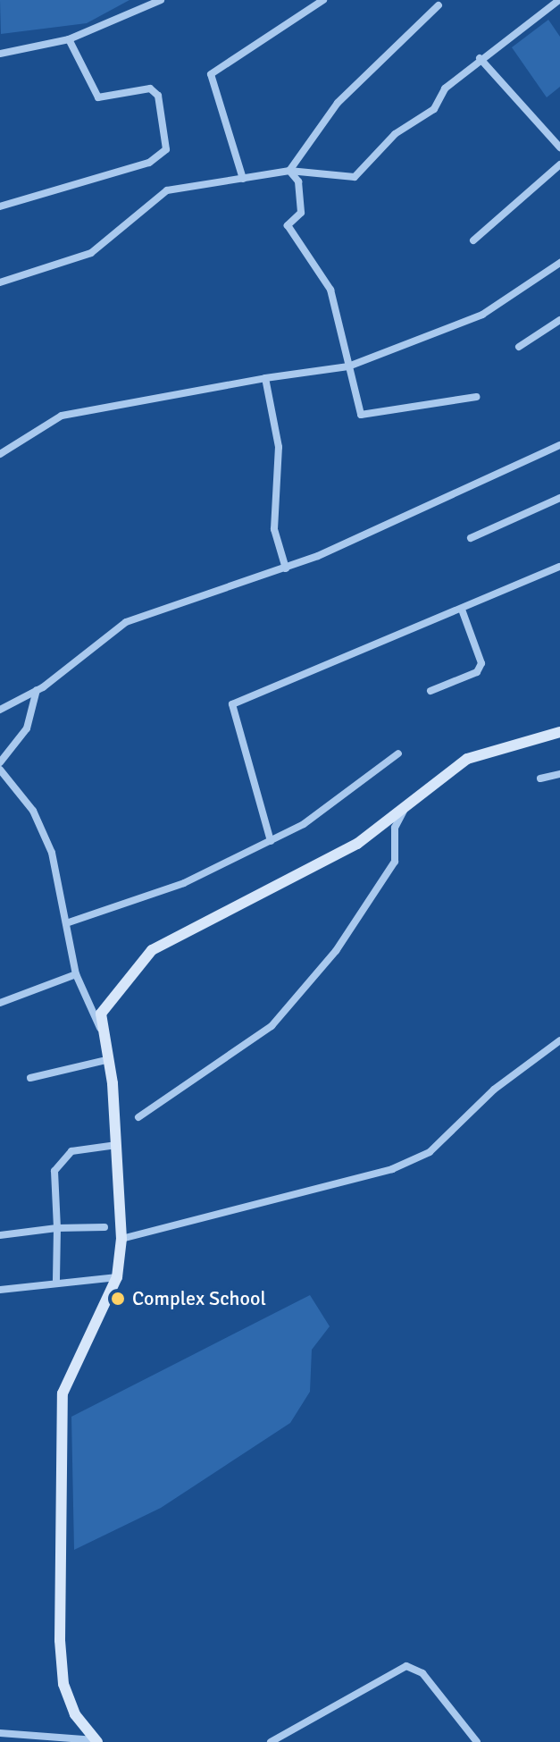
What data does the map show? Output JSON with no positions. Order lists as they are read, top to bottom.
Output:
{
  "places": ["Complex School"]
}
